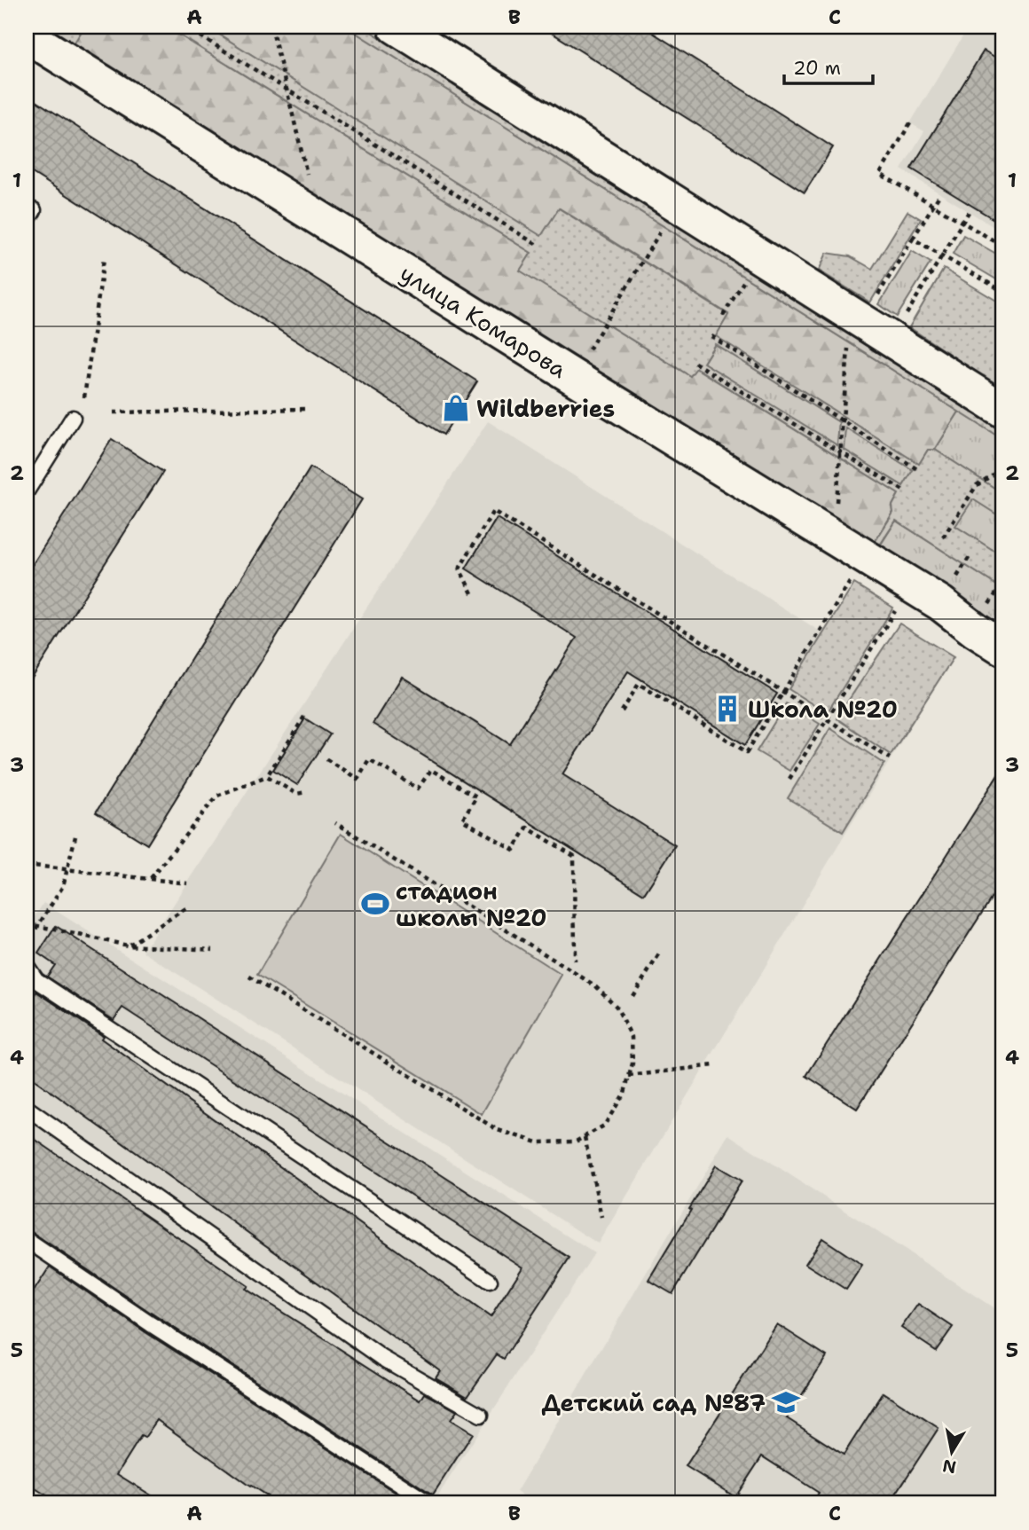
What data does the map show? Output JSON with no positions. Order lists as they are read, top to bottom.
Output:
{
  "streets": {
    "street": ["улица Комарова"]
  },
  "places": {
    "shop": ["Wildberries"],
    "building": ["Школа №20"],
    "sports": ["стадион школы №20"],
    "school or university": ["Детский сад №87"]
  },
  "scale_bar": "20 m",
  "north": "bottom",
  "grid": {
    "columns": ["A", "B", "C"],
    "rows": [
      "1",
      "2",
      "3",
      "4",
      "5"
    ]
  }
}
